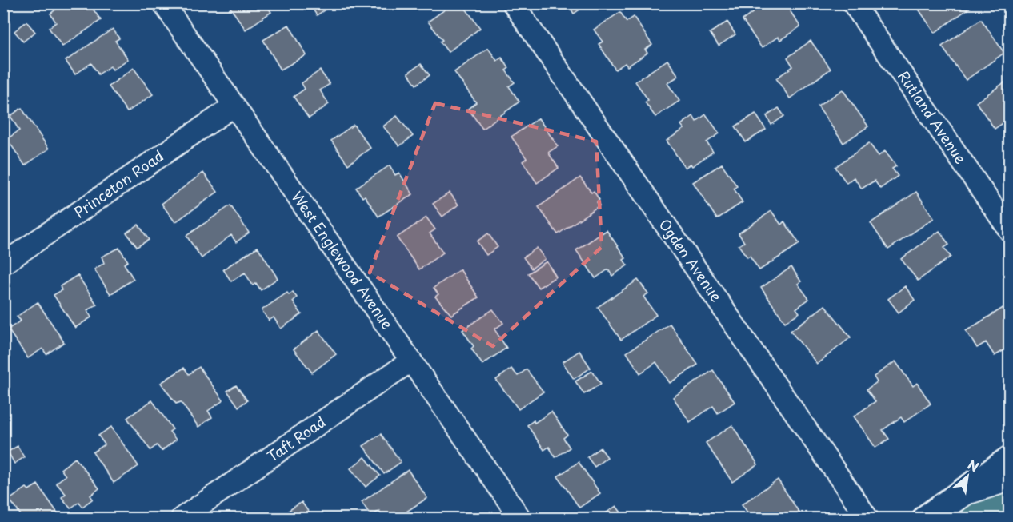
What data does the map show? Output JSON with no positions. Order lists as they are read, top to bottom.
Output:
{
  "streets": {
    "street": [
      "Rutland Avenue",
      "Princeton Road",
      "West Englewood Avenue",
      "Ogden Avenue",
      "Taft Road"
    ]
  },
  "crossings": [
    ["Princeton Road", "West Englewood Avenue"],
    ["West Englewood Avenue", "Taft Road"]
  ],
  "north": "top right"
}
